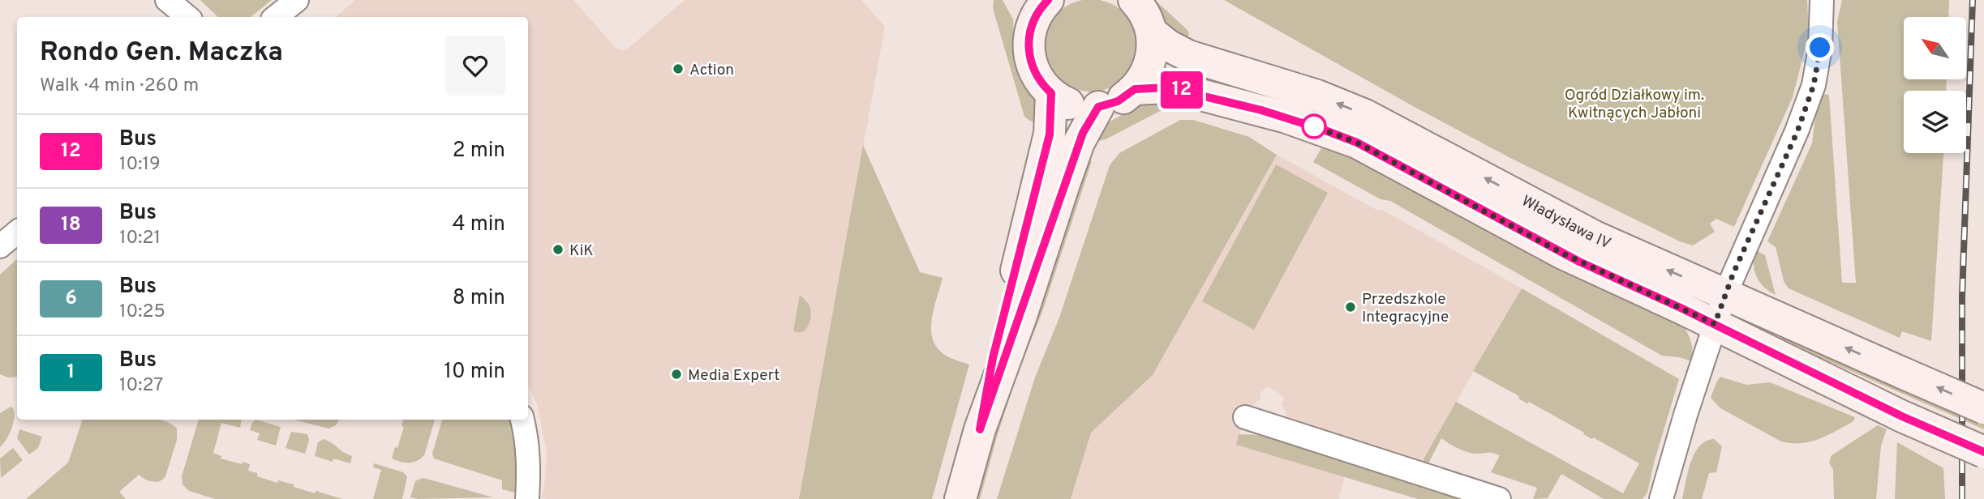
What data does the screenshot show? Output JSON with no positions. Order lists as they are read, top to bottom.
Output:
{
  "streets": {
    "main road": ["Władysława IV"]
  },
  "parks": ["Ogród Działkowy im. Kwitnących Jabłoni"],
  "places": [
    "Action",
    "KiK",
    "Przedszkole Integracyjne",
    "Media Expert"
  ],
  "lines": ["bus line 12"],
  "north": "top left",
  "page": {
    "on_map": "12",
    "heading": ["Rondo Gen. Maczka", "Walk · 4 min · 260 m"],
    "list": [
      {
        "mark": "12",
        "name": "Bus",
        "note": "10:19",
        "value": "2 min"
      },
      {
        "mark": "18",
        "name": "Bus",
        "note": "10:21",
        "value": "4 min"
      },
      {
        "mark": "6",
        "name": "Bus",
        "note": "10:25",
        "value": "8 min"
      },
      {
        "mark": "1",
        "name": "Bus",
        "note": "10:27",
        "value": "10 min"
      }
    ]
  }
}
